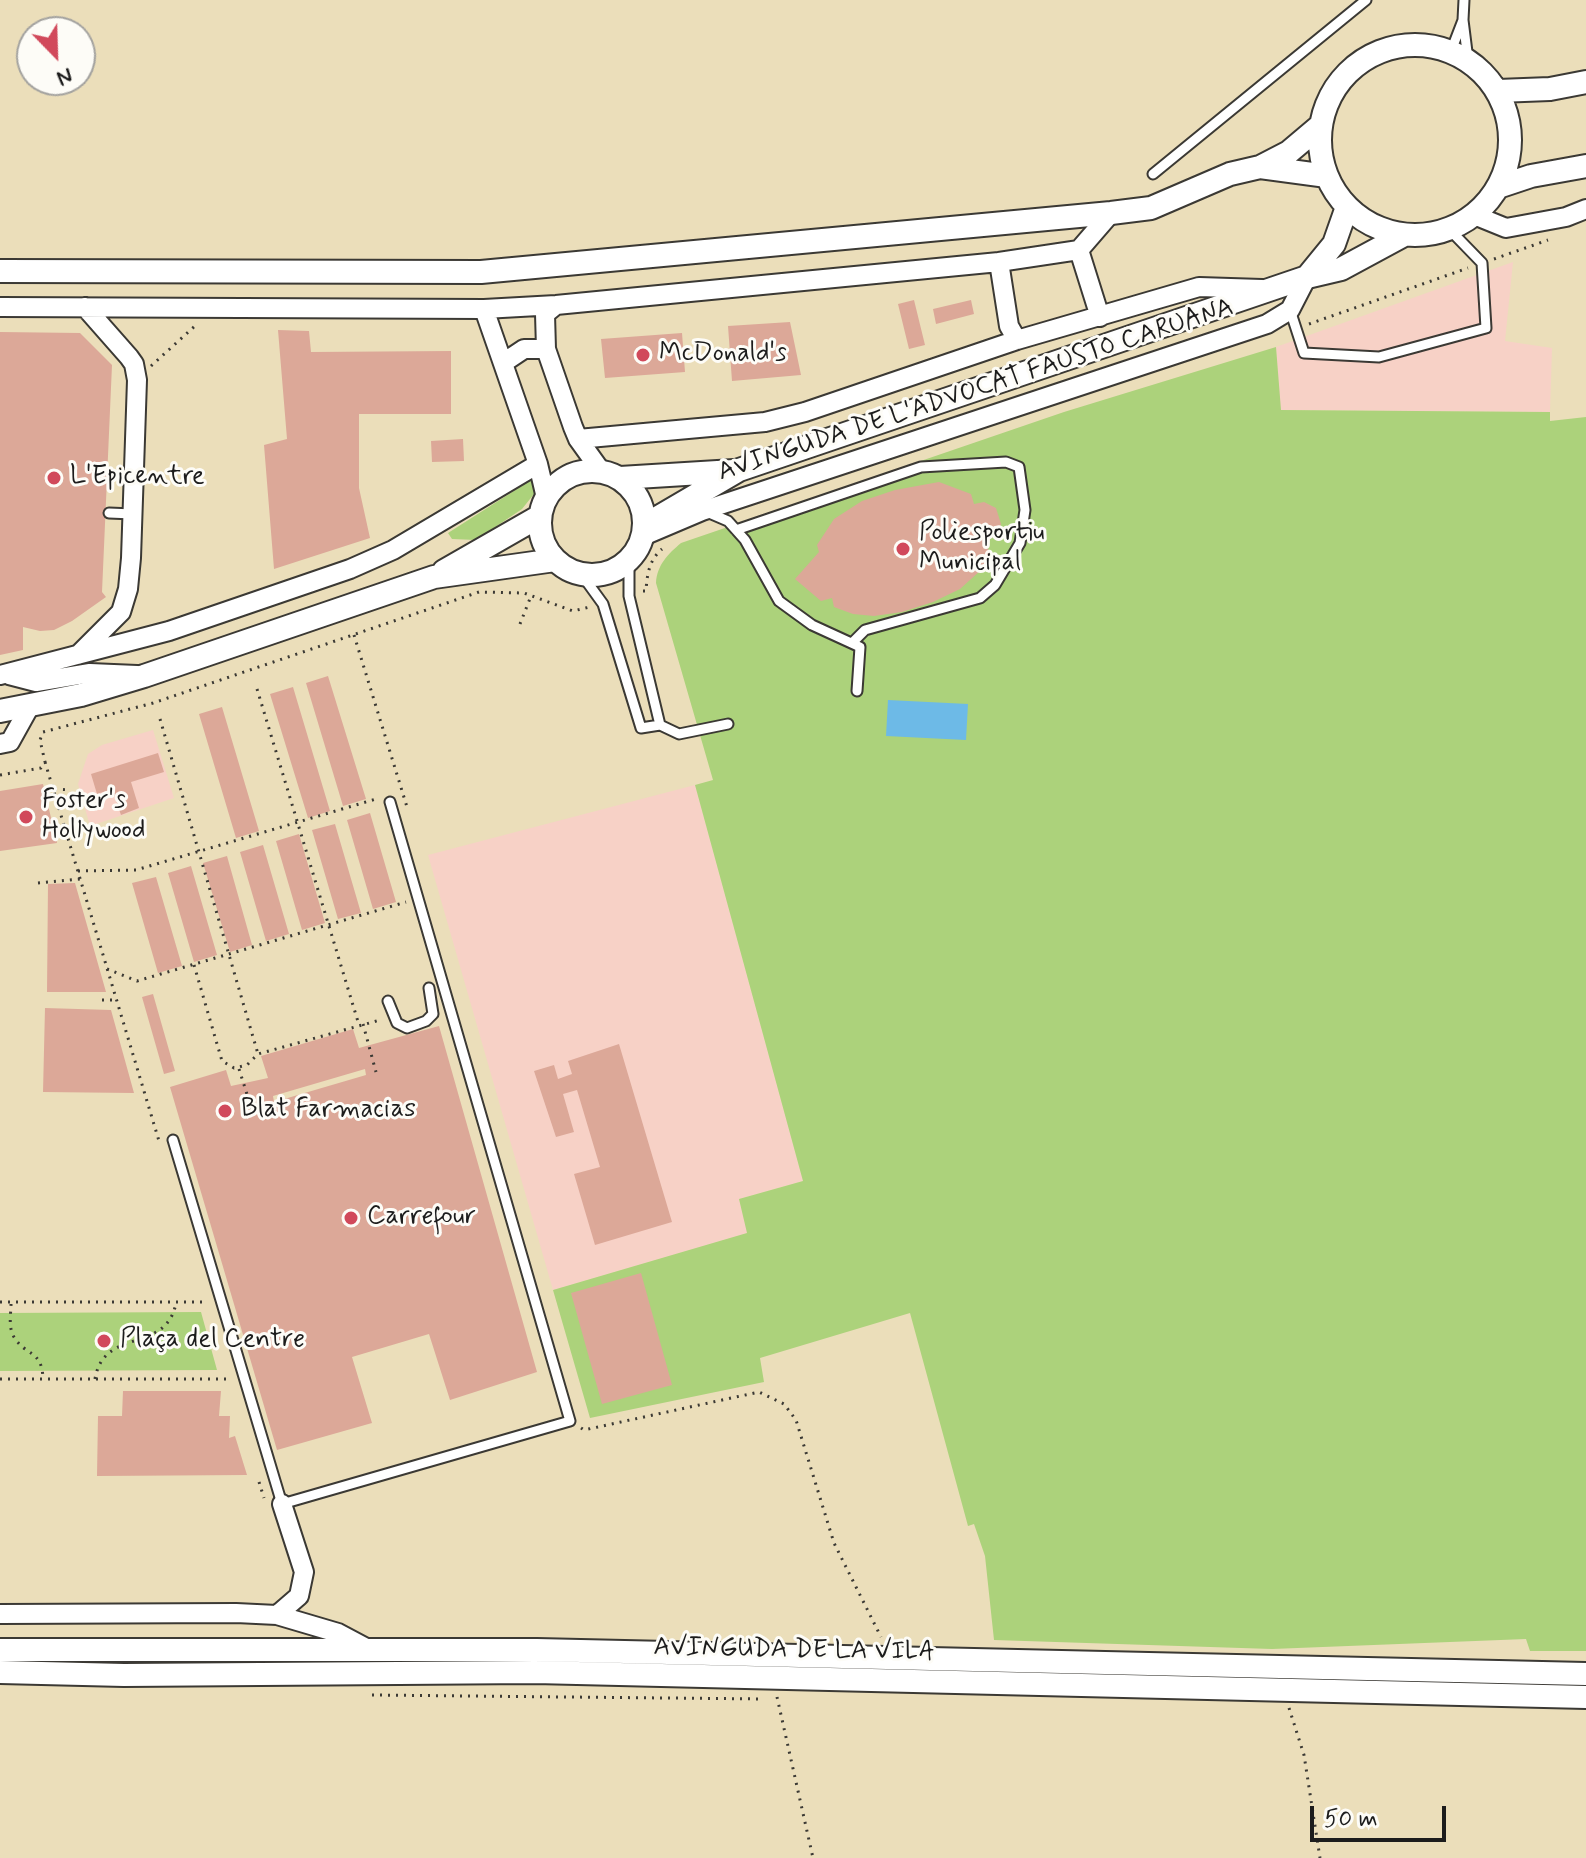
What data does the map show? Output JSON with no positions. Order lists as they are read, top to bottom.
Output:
{
  "streets": {
    "street": ["AVINGUDA DE L'ADVOCAT FAUSTO CARUANA", "AVINGUDA DE LA VILA"]
  },
  "places": [
    "McDonald's",
    "L'Epicentre",
    "Poliesportiu Municipal",
    "Foster's Hollywood",
    "Blat Farmacias",
    "Carrefour",
    "Plaça del Centre"
  ],
  "scale_bar": "50 m",
  "north": "bottom right"
}
